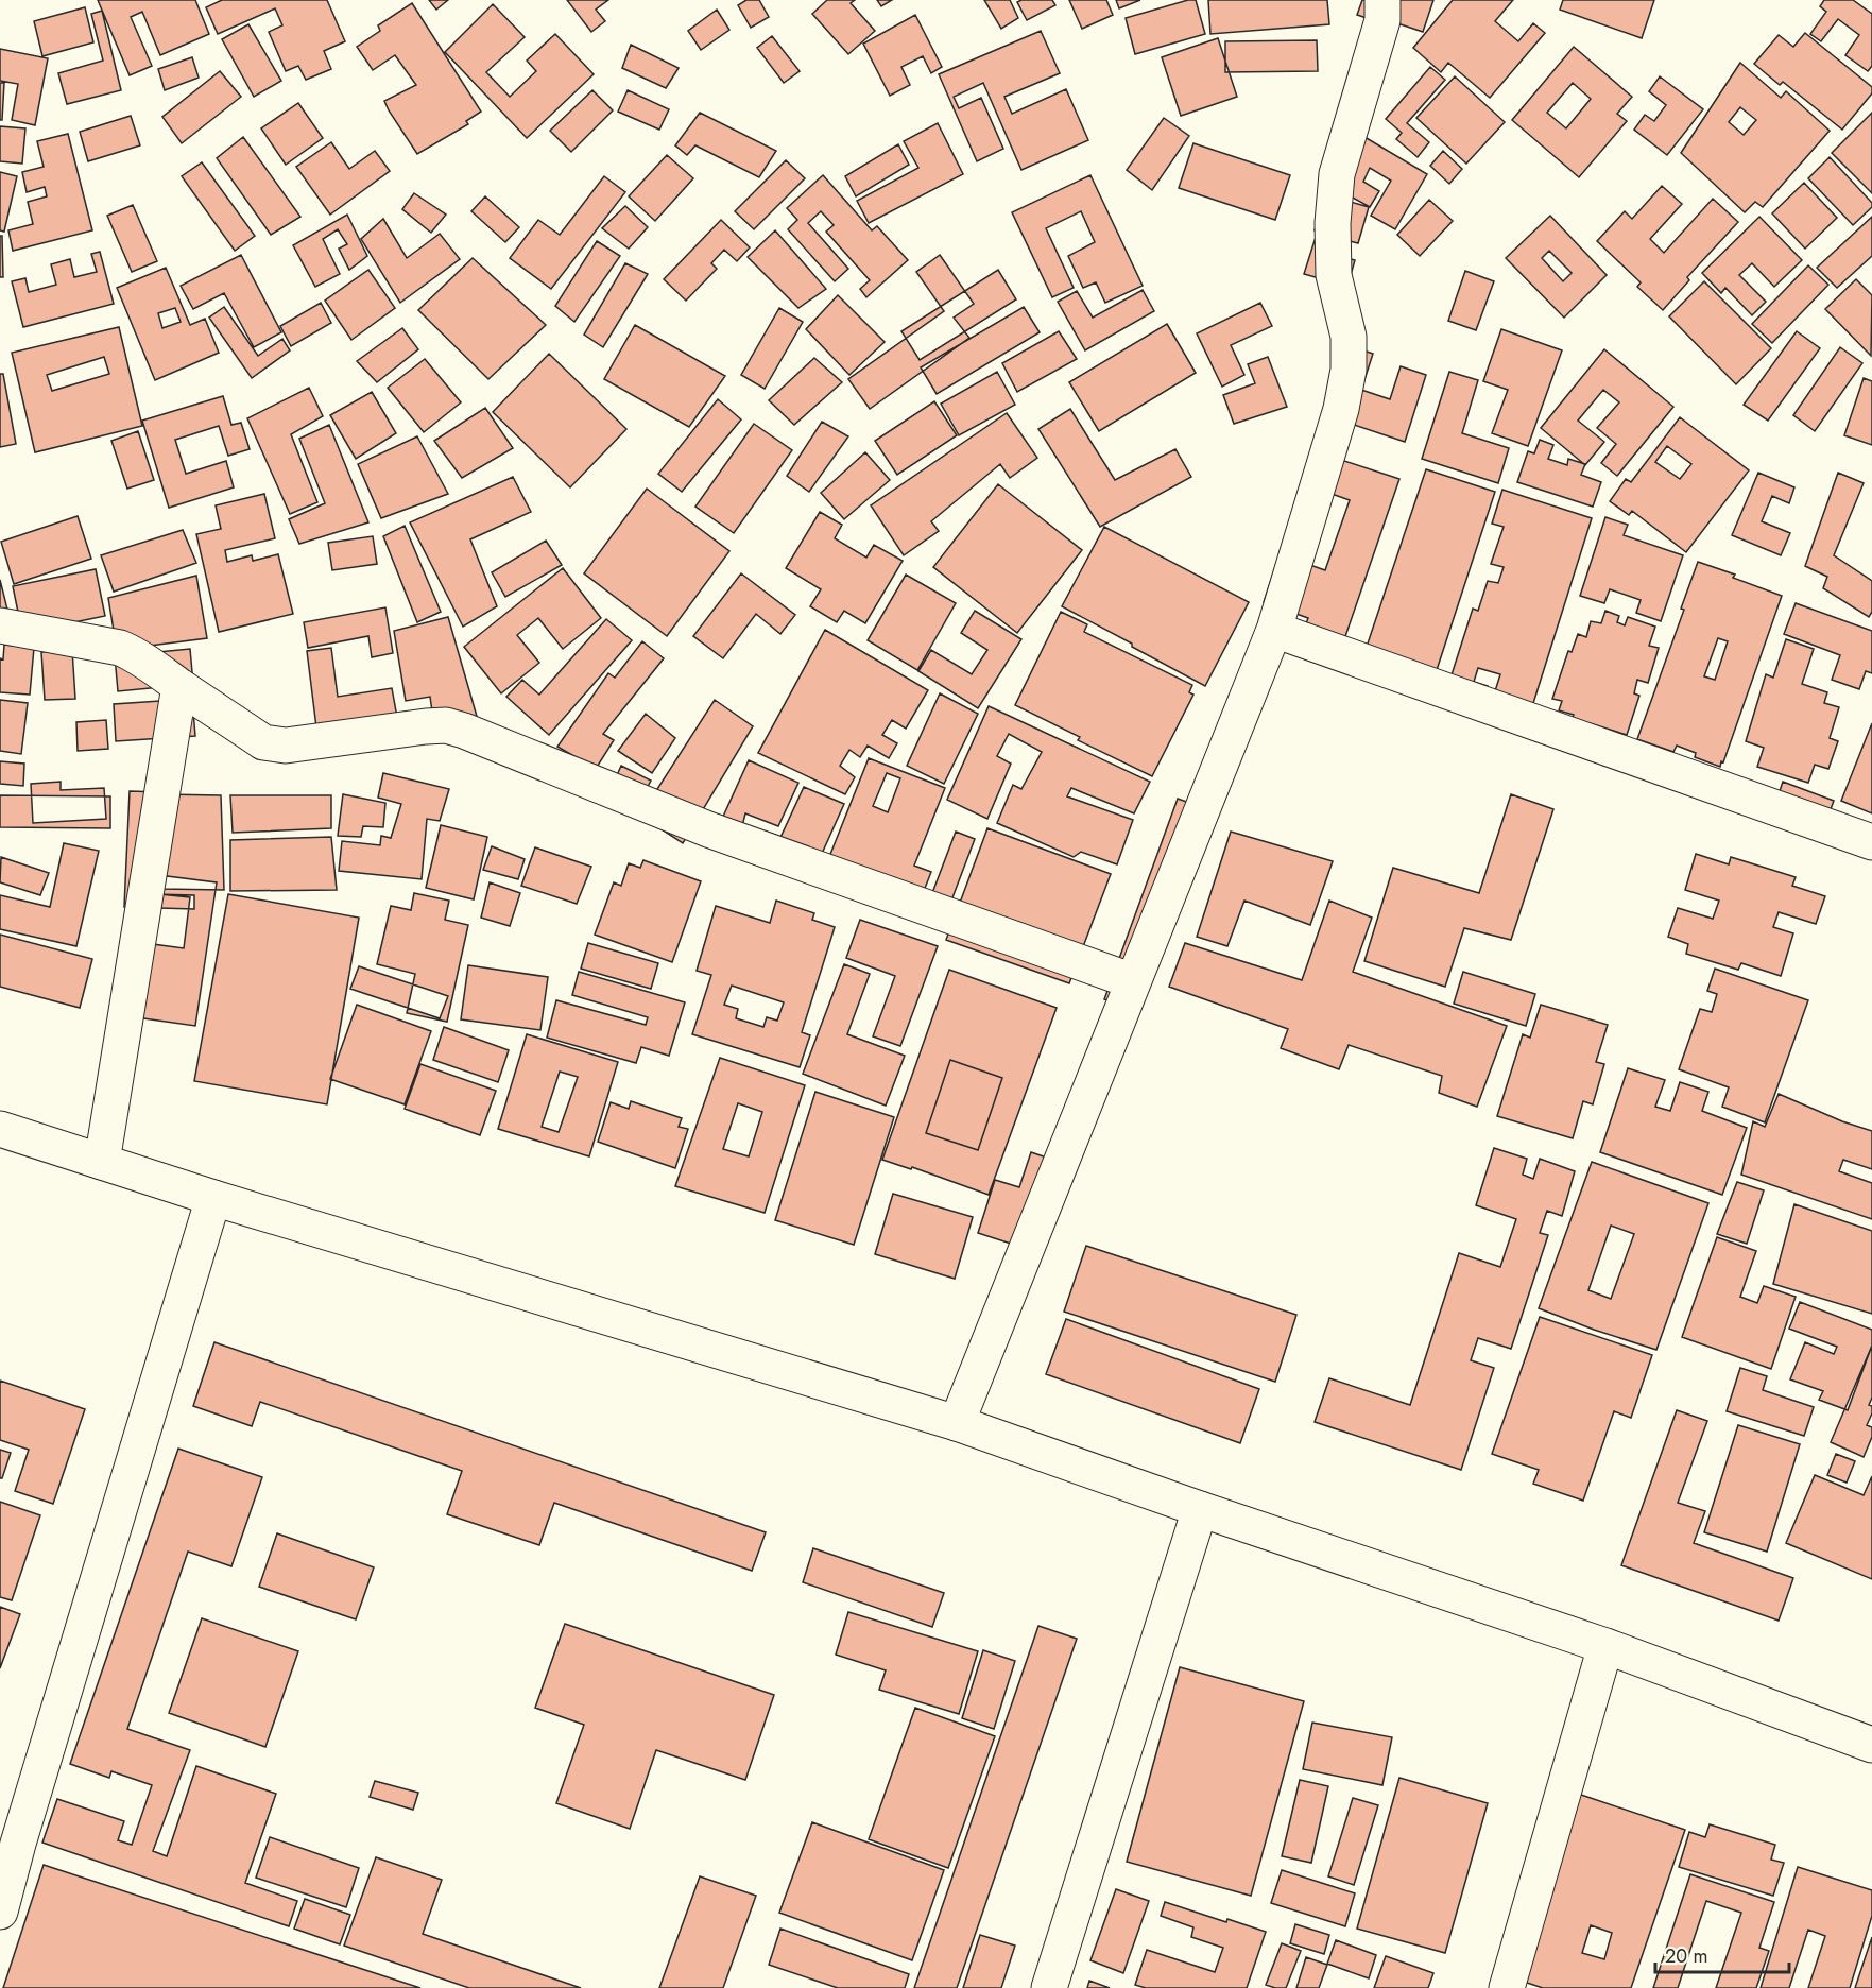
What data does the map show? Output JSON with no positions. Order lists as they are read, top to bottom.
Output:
{
  "scale_bar": "20 m"
}
